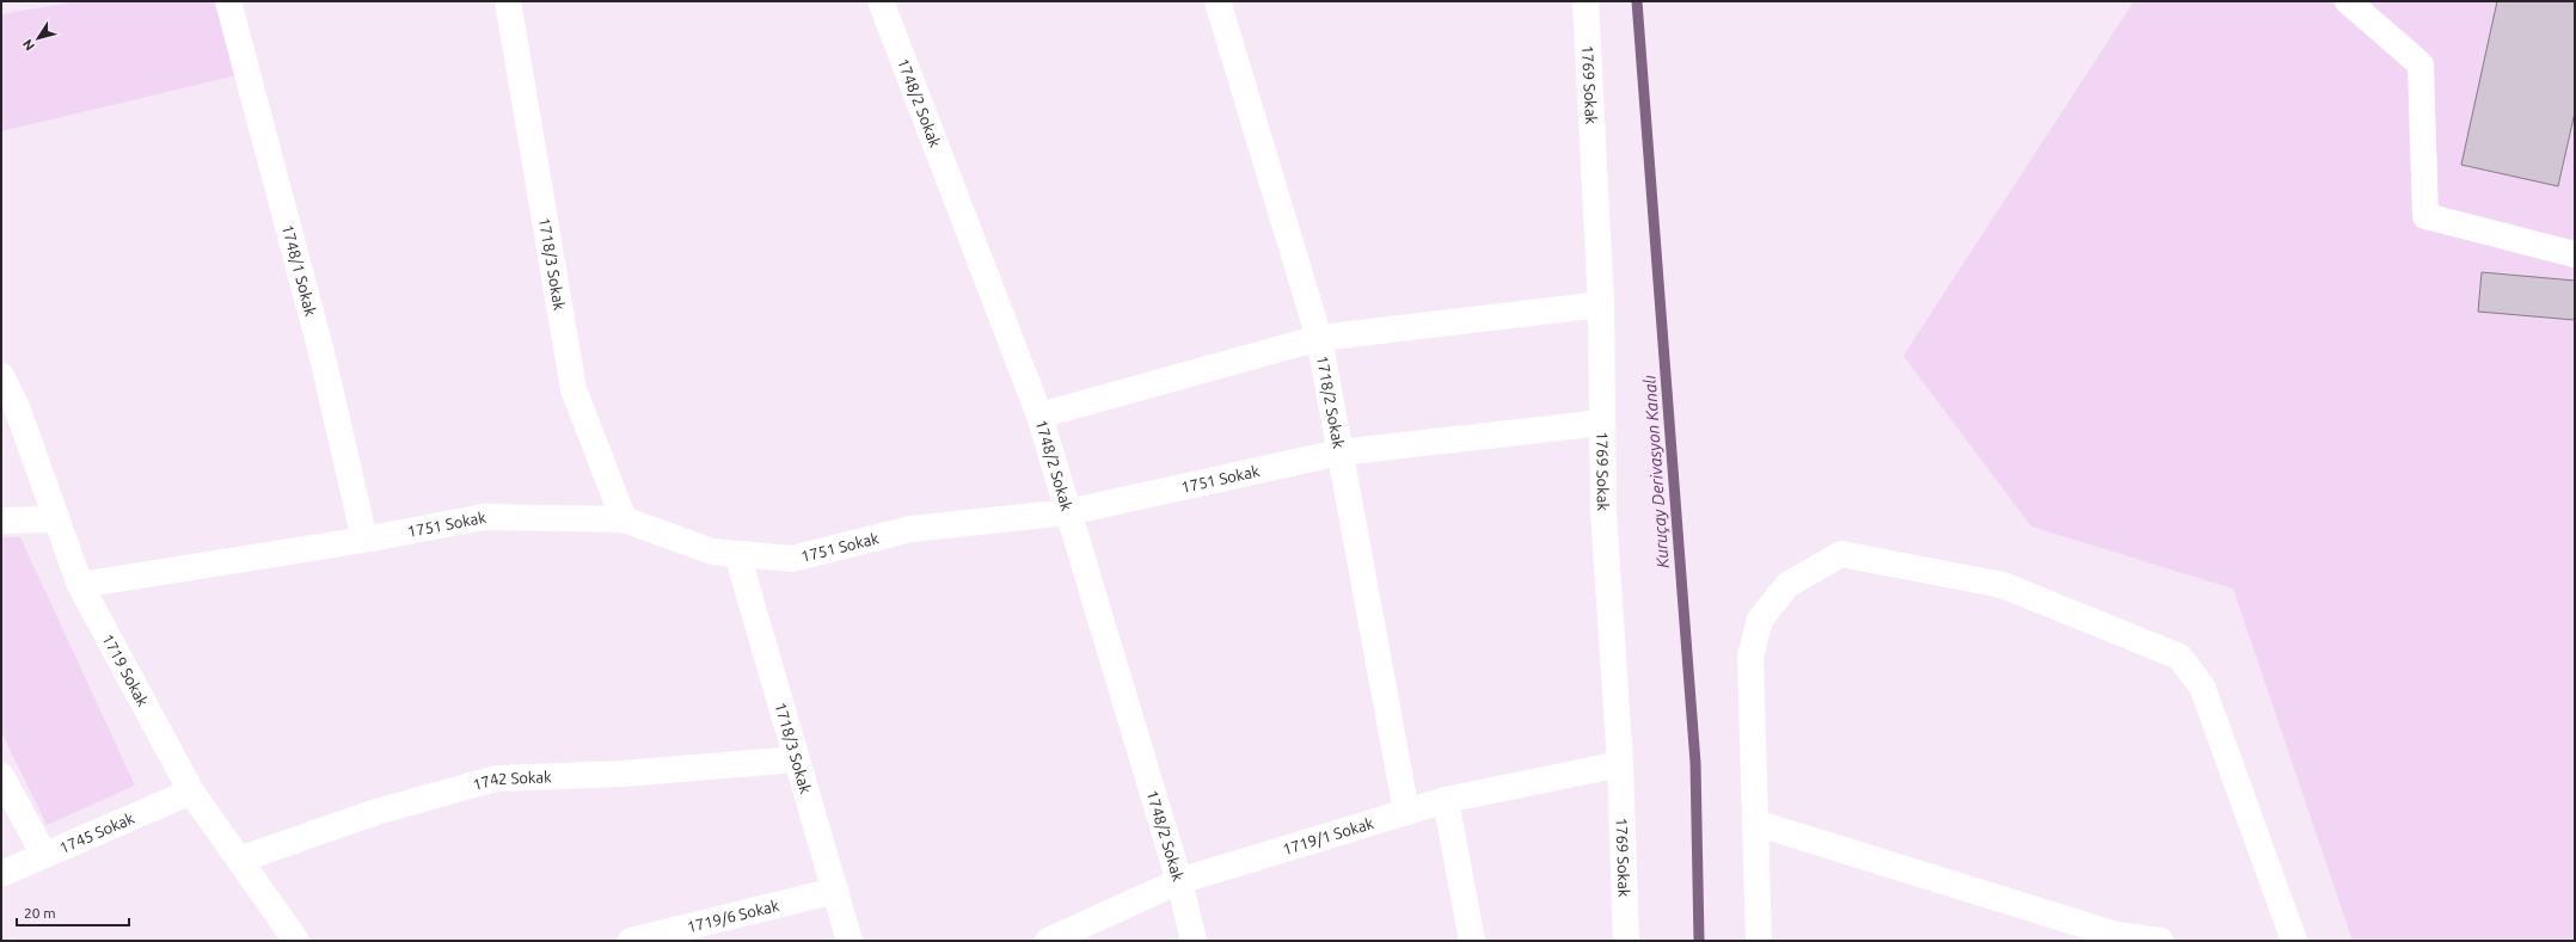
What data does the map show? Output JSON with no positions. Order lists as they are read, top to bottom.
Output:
{
  "streets": {
    "street": [
      "1769 Sokak",
      "1748/2 Sokak",
      "1718/3 Sokak",
      "1748/1 Sokak",
      "1718/2 Sokak",
      "1751 Sokak",
      "1719 Sokak",
      "1742 Sokak",
      "1745 Sokak",
      "1719/1 Sokak",
      "1719/6 Sokak"
    ]
  },
  "crossings": [
    ["1769 Sokak", "1751 Sokak"],
    ["1769 Sokak", "1719/1 Sokak"],
    ["1748/2 Sokak", "1751 Sokak"],
    ["1748/2 Sokak", "1719/1 Sokak"],
    ["1718/3 Sokak", "1751 Sokak"],
    ["1718/3 Sokak", "1742 Sokak"],
    ["1718/3 Sokak", "1719/6 Sokak"],
    ["1748/1 Sokak", "1751 Sokak"],
    ["1718/2 Sokak", "1751 Sokak"],
    ["1718/2 Sokak", "1719/1 Sokak"],
    ["1751 Sokak", "1719 Sokak"],
    ["1719 Sokak", "1742 Sokak"],
    ["1719 Sokak", "1745 Sokak"]
  ],
  "water": ["Kuruçay Derivasyon Kanalı"],
  "scale_bar": "20 m",
  "north": "bottom left"
}
